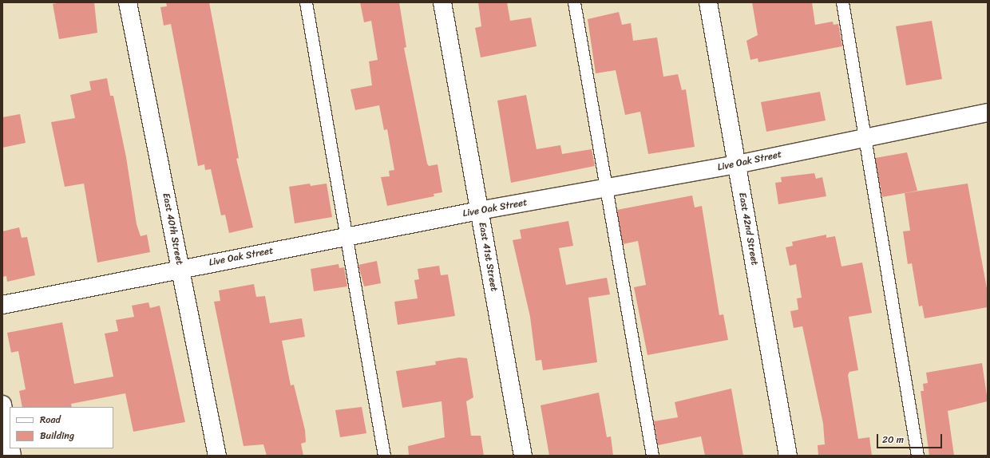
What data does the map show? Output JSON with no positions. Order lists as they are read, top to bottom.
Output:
{
  "streets": {
    "street": [
      "Live Oak Street",
      "East 40th Street",
      "East 42nd Street",
      "East 41st Street"
    ]
  },
  "crossings": [
    ["Live Oak Street", "East 40th Street"],
    ["Live Oak Street", "East 42nd Street"],
    ["Live Oak Street", "East 41st Street"]
  ],
  "legend": ["Road", "Building"],
  "scale_bar": "20 m"
}
